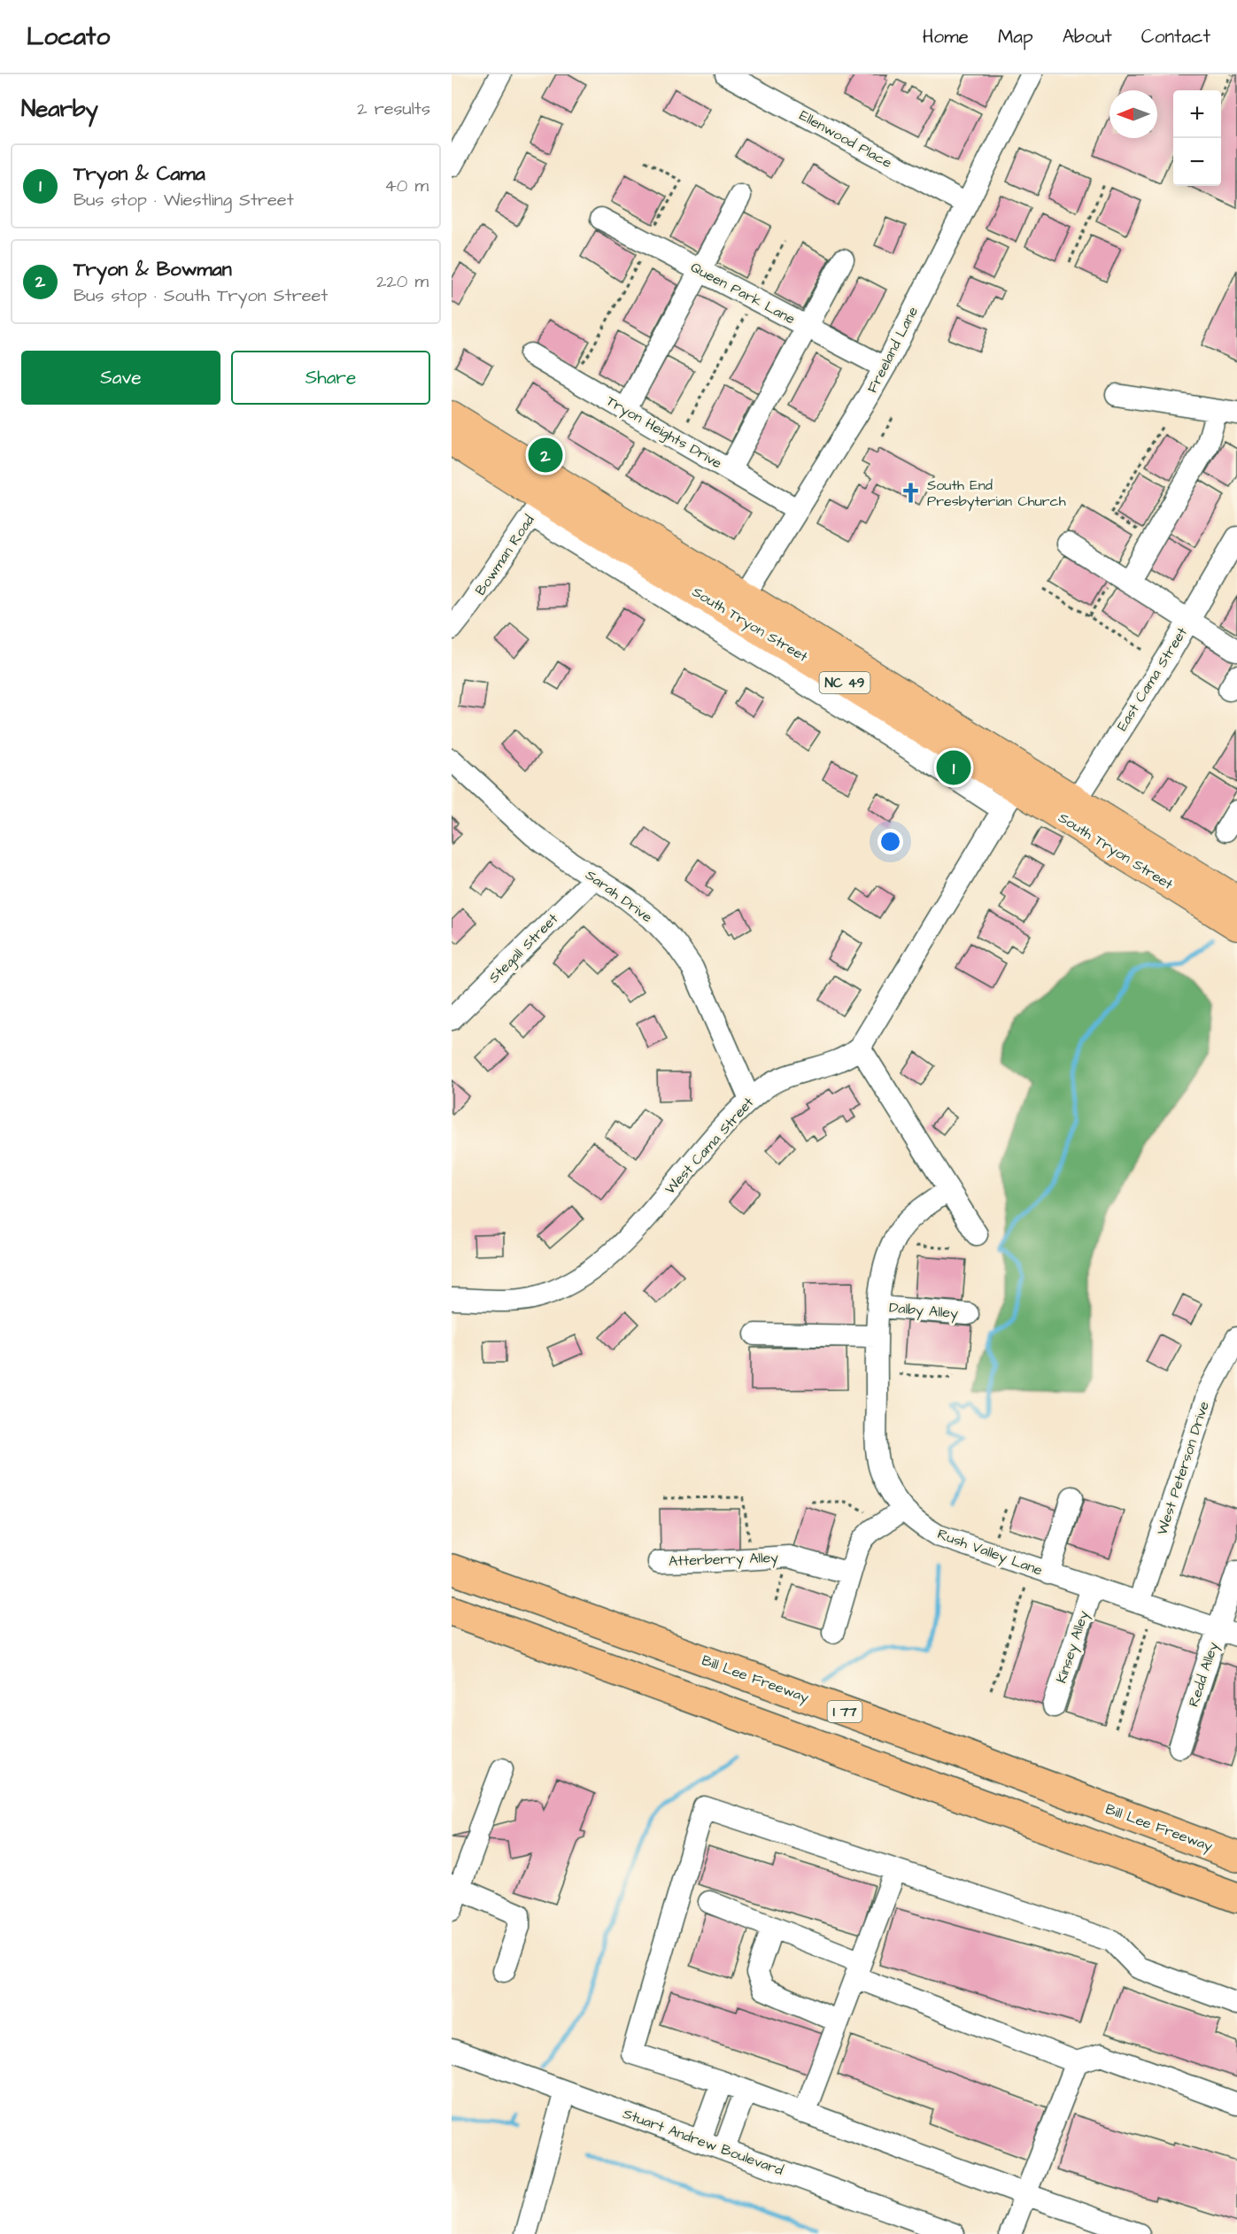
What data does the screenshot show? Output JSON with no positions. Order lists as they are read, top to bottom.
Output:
{
  "streets": {
    "highway": ["Bill Lee Freeway", "I 77"],
    "main road": ["South Tryon Street", "NC 49"],
    "street": [
      "Ellenwood Place",
      "Queen Park Lane",
      "Freeland Lane",
      "Tryon Heights Drive",
      "Bowman Road",
      "East Cama Street",
      "Sarah Drive",
      "Stegall Street",
      "West Cama Street",
      "Dalby Alley",
      "West Peterson Drive",
      "Rush Valley Lane",
      "Atterberry Alley",
      "Kinsey Alley",
      "Redd Alley",
      "Stuart Andrew Boulevard"
    ]
  },
  "crossings": [
    ["Ellenwood Place", "Freeland Lane"],
    ["Queen Park Lane", "Freeland Lane"],
    ["Freeland Lane", "Tryon Heights Drive"],
    ["Freeland Lane", "South Tryon Street"],
    ["Bowman Road", "South Tryon Street"],
    ["South Tryon Street", "East Cama Street"],
    ["South Tryon Street", "West Cama Street"],
    ["Sarah Drive", "Stegall Street"],
    ["Sarah Drive", "West Cama Street"],
    ["Dalby Alley", "Rush Valley Lane"],
    ["West Peterson Drive", "Rush Valley Lane"],
    ["Rush Valley Lane", "Kinsey Alley"],
    ["Rush Valley Lane", "Redd Alley"]
  ],
  "places": {
    "church": ["South End Presbyterian Church"]
  },
  "north": "left",
  "page": {
    "header": "Locato",
    "nav": [
      "Home",
      "Map",
      "About",
      "Contact"
    ],
    "heading": ["Nearby", "2 results"],
    "map_buttons": ["+", "−"],
    "list": [
      {
        "mark": "1",
        "name": "Tryon & Cama",
        "note": "Bus stop · Wiestling Street",
        "value": "40 m"
      },
      {
        "mark": "2",
        "name": "Tryon & Bowman",
        "note": "Bus stop · South Tryon Street",
        "value": "220 m"
      }
    ],
    "buttons": ["Save", "Share"],
    "pins": ["2", "1"]
  }
}
